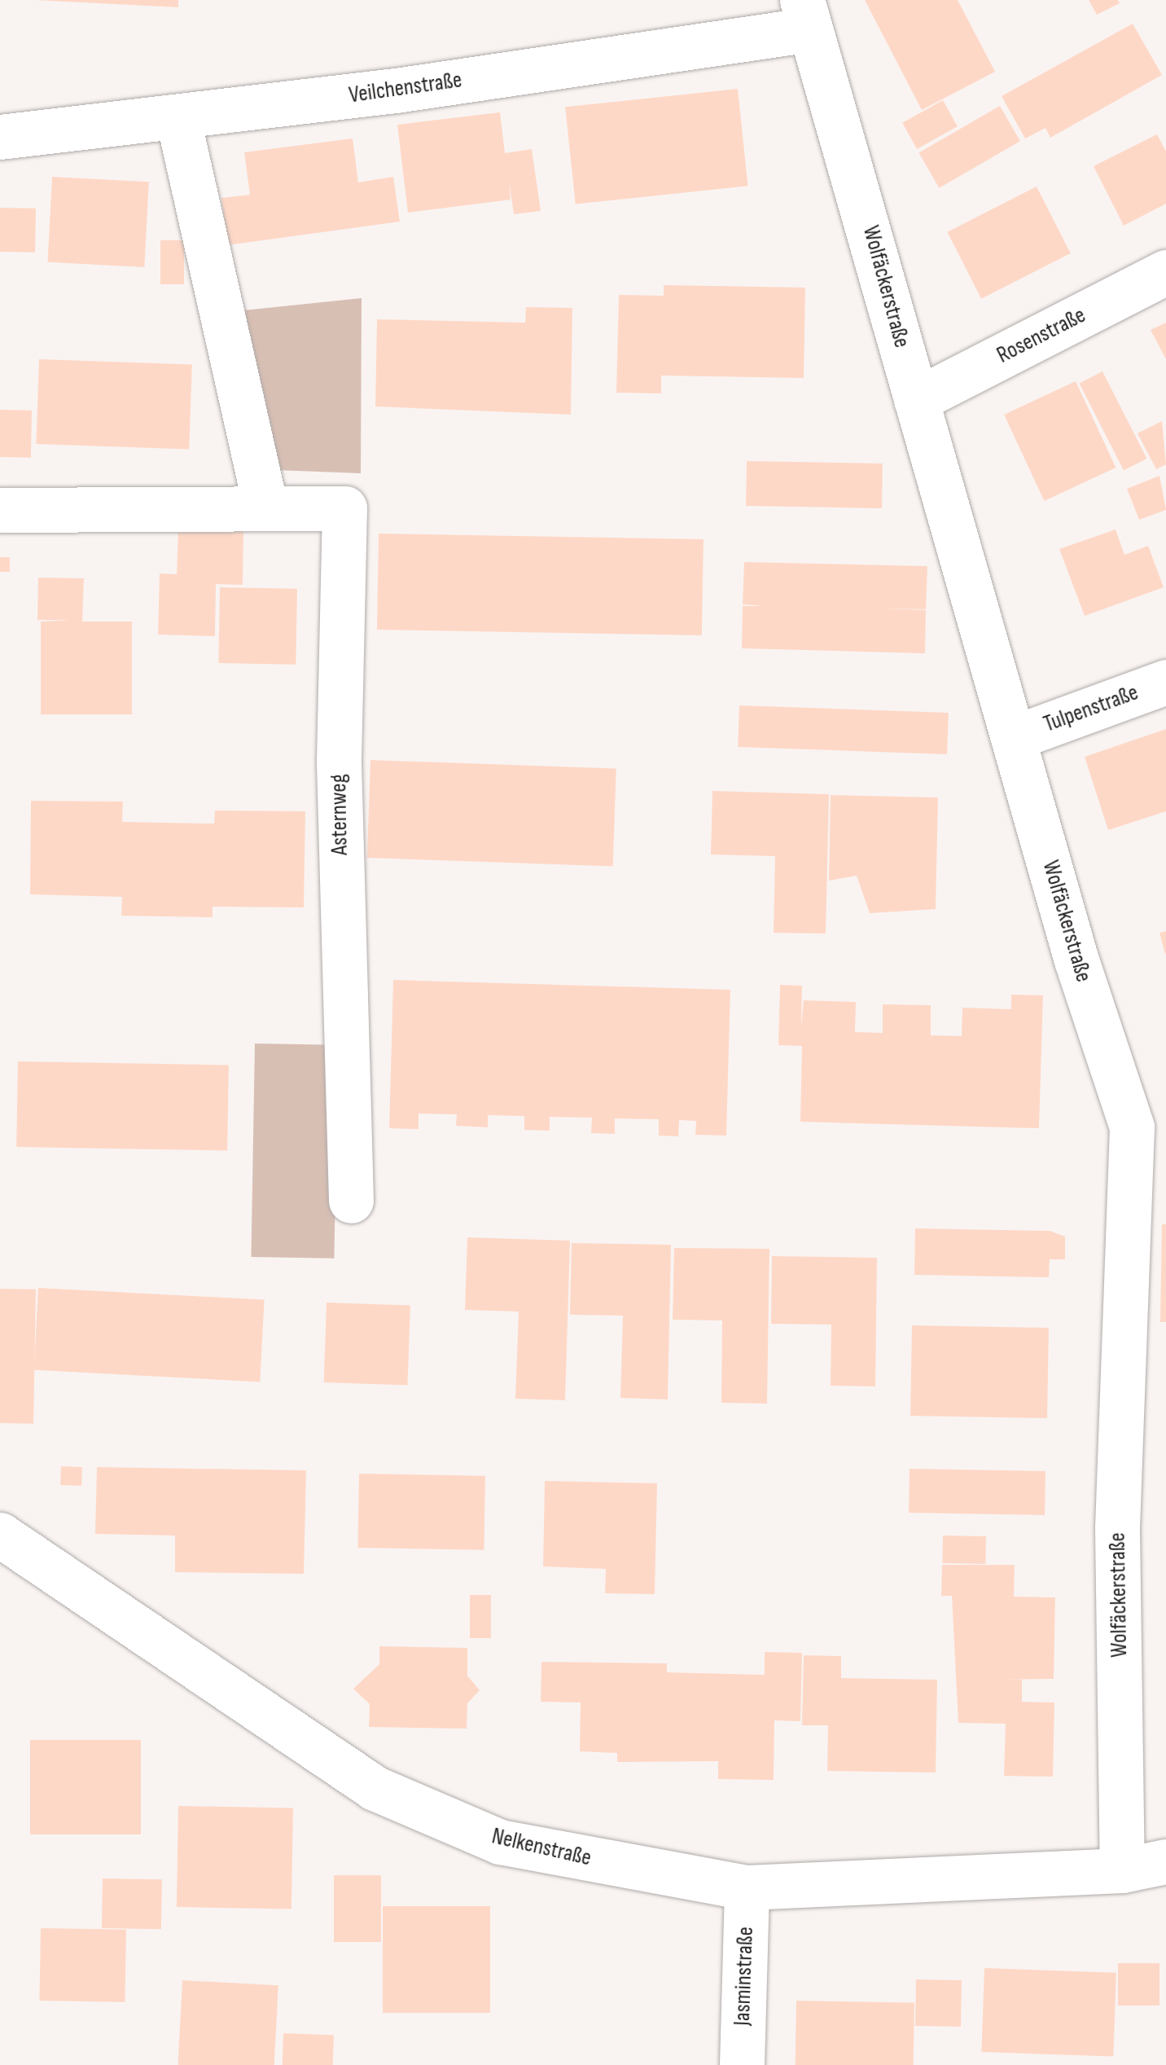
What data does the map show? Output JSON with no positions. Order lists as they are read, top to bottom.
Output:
{
  "streets": {
    "street": [
      "Veilchenstraße",
      "Wolfäckerstraße",
      "Rosenstraße",
      "Tulpenstraße",
      "Asternweg",
      "Nelkenstraße",
      "Jasminstraße"
    ]
  },
  "crossings": [
    ["Veilchenstraße", "Wolfäckerstraße"],
    ["Wolfäckerstraße", "Rosenstraße"],
    ["Wolfäckerstraße", "Tulpenstraße"],
    ["Wolfäckerstraße", "Nelkenstraße"],
    ["Nelkenstraße", "Jasminstraße"]
  ]
}
